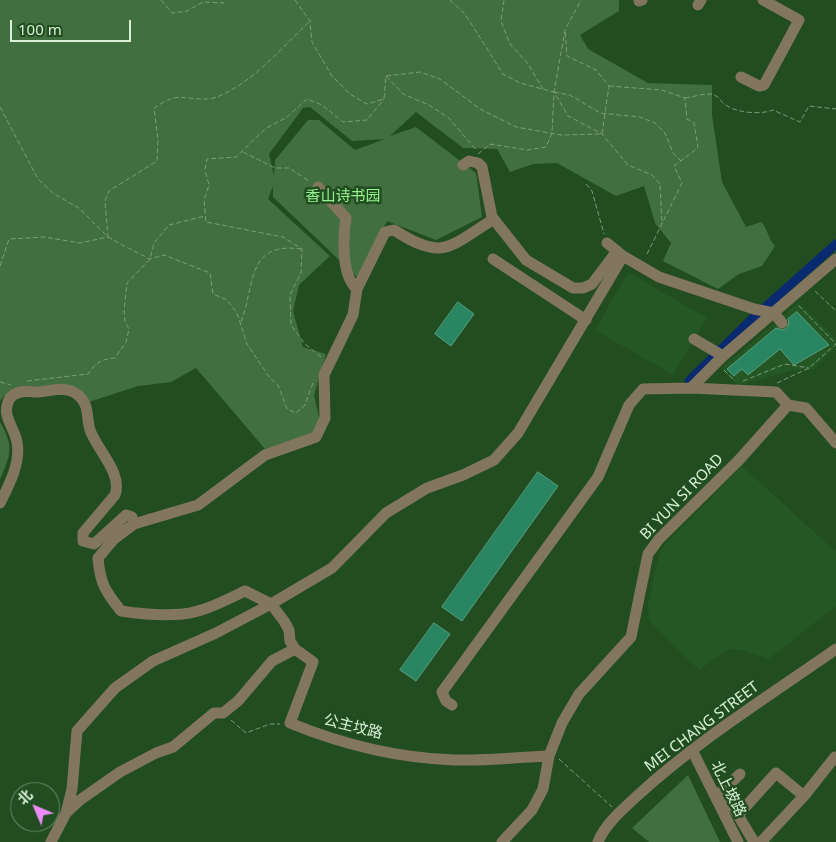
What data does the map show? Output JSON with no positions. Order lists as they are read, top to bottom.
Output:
{
  "streets": {
    "street": [
      "BI YUN SI ROAD",
      "公主坟路",
      "MEI CHANG STREET",
      "北上坡路"
    ]
  },
  "crossings": [
    ["BI YUN SI ROAD", "公主坟路"],
    ["MEI CHANG STREET", "北上坡路"]
  ],
  "parks": ["香山诗书园"],
  "scale_bar": "100 m",
  "north": "top left"
}
